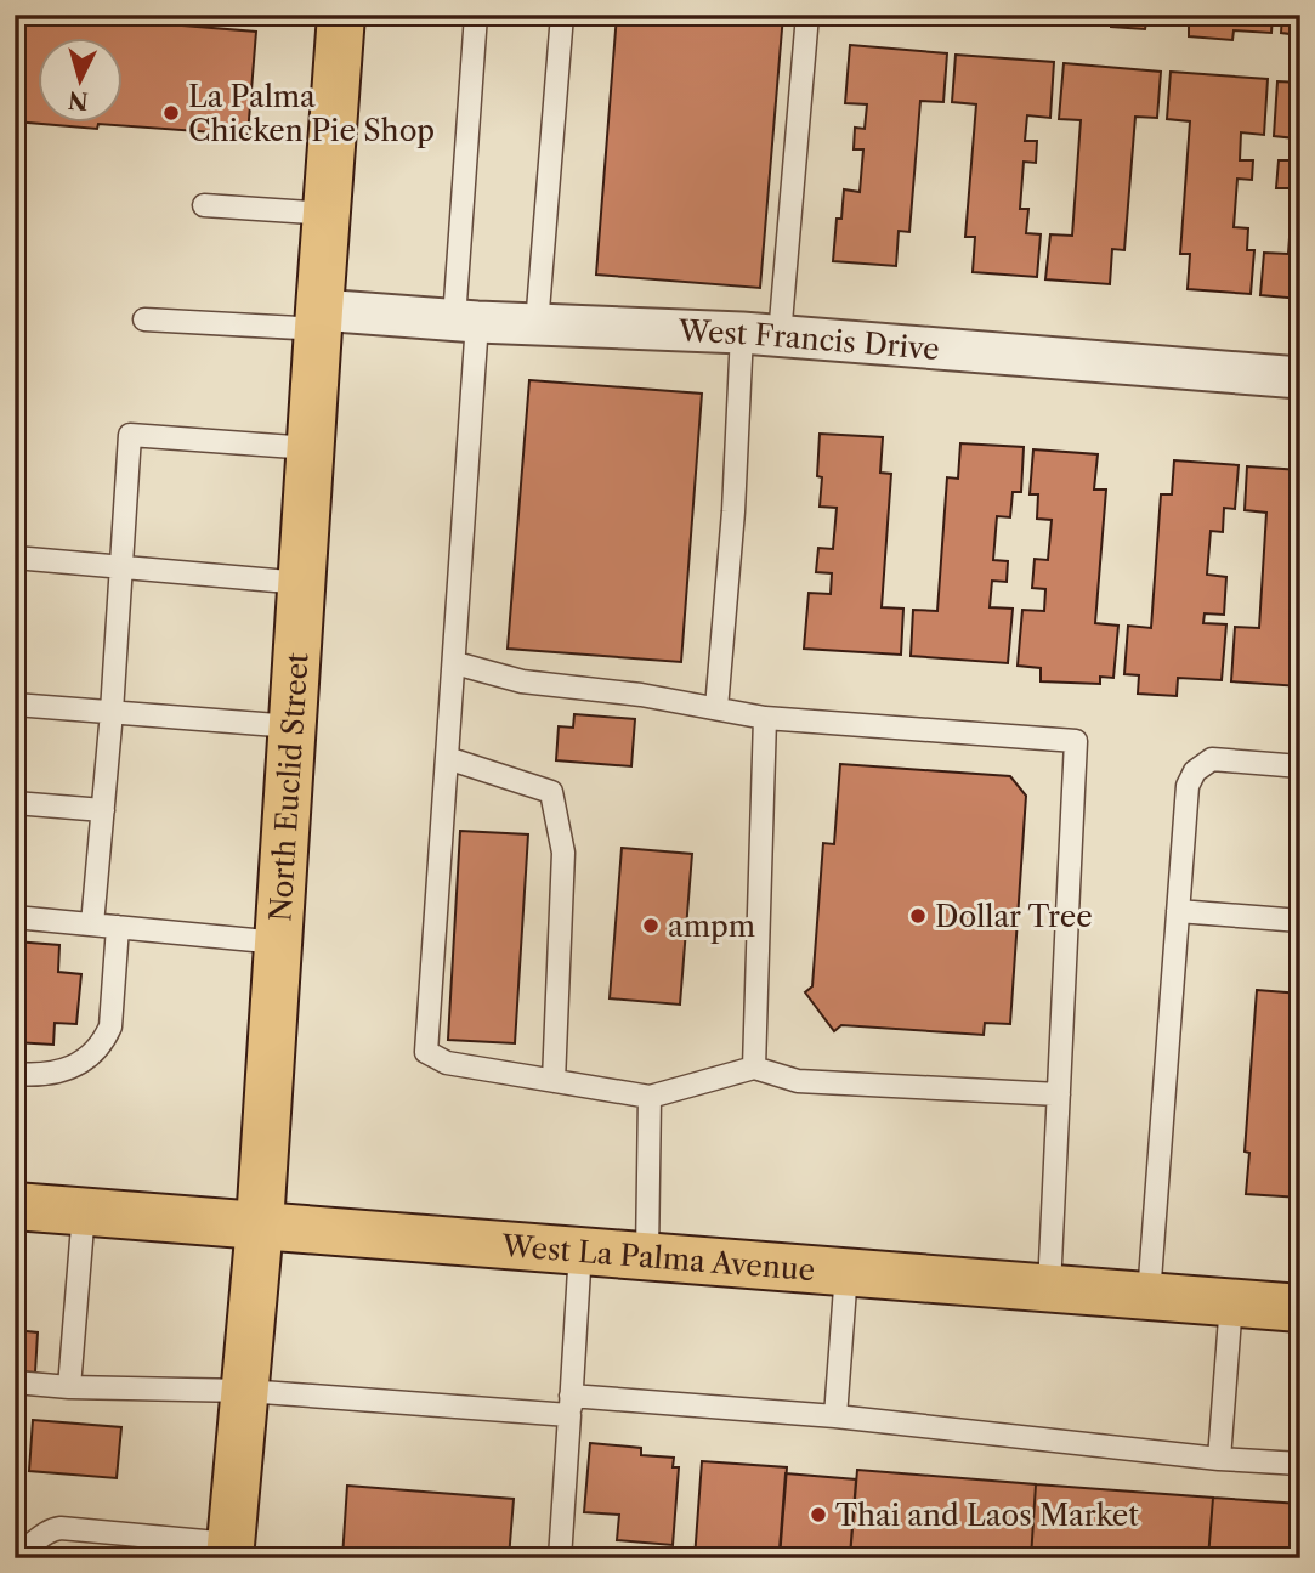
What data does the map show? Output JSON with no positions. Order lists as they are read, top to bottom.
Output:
{
  "streets": {
    "main road": ["North Euclid Street", "West La Palma Avenue"],
    "street": ["West Francis Drive"]
  },
  "crossings": [
    ["West Francis Drive", "North Euclid Street"],
    ["North Euclid Street", "West La Palma Avenue"]
  ],
  "places": [
    "La Palma Chicken Pie Shop",
    "Dollar Tree",
    "ampm",
    "Thai and Laos Market"
  ],
  "north": "bottom"
}
